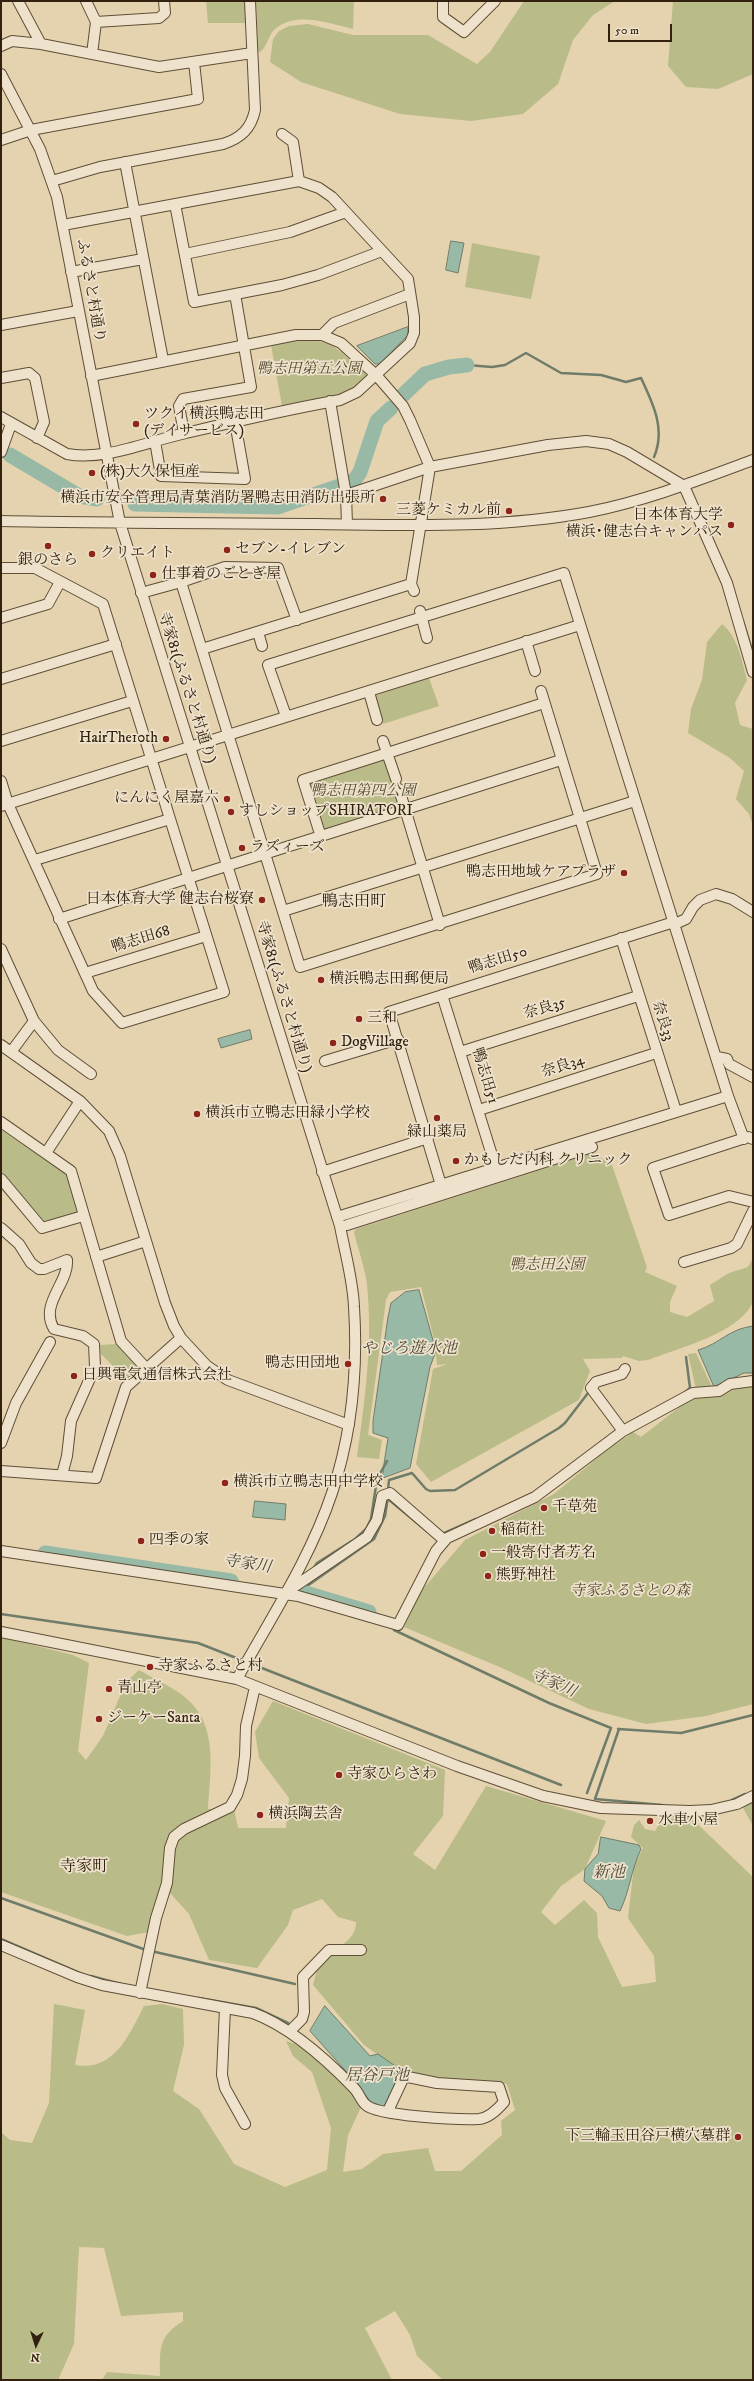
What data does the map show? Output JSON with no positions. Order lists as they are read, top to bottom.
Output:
{
  "streets": {
    "street": [
      "ふるさと村通り",
      "寺家81(ふるさと村通り)",
      "鴨志田68",
      "鴨志田50",
      "奈良35",
      "奈良33",
      "奈良34",
      "鴨志田51"
    ]
  },
  "crossings": [
    ["ふるさと村通り", "寺家81(ふるさと村通り)"],
    ["鴨志田50", "奈良33"],
    ["鴨志田50", "鴨志田51"],
    ["奈良35", "奈良33"],
    ["奈良35", "鴨志田51"],
    ["奈良33", "奈良34"],
    ["奈良34", "鴨志田51"]
  ],
  "districts": ["鴨志田町", "寺家町"],
  "water": [
    "やじろ遊水池",
    "寺家川",
    "新池",
    "居谷戸池"
  ],
  "parks": [
    "鴨志田第五公園",
    "鴨志田第四公園",
    "鴨志田公園",
    "寺家ふるさとの森"
  ],
  "places": [
    "ツクイ横浜鴨志田 (デイサービス)",
    "(株)大久保恒産",
    "横浜市安全管理局青葉消防署鴨志田消防出張所",
    "三菱ケミカル前",
    "日本体育大学 横浜･健志台キャンパス",
    "銀のさら",
    "セブン-イレブン",
    "クリエイト",
    "仕事着のごとぎ屋",
    "HairThe10th",
    "にんにく屋嘉六",
    "すしショップSHIRATORI",
    "ラズィーズ",
    "鴨志田地域ケアプラザ",
    "日本体育大学 健志台桜寮",
    "横浜鴨志田郵便局",
    "三和",
    "DogVillage",
    "横浜市立鴨志田緑小学校",
    "緑山薬局",
    "かもしだ内科 クリニック",
    "鴨志田団地",
    "日興電気通信株式会社",
    "横浜市立鴨志田中学校",
    "千草苑",
    "稲荷社",
    "四季の家",
    "一般寄付者芳名",
    "熊野神社",
    "寺家ふるさと村",
    "青山亭",
    "ジーケーSanta",
    "寺家ひらさわ",
    "横浜陶芸舎",
    "水車小屋",
    "下三輪玉田谷戸横穴墓群"
  ],
  "scale_bar": "50 m",
  "north": "bottom"
}
